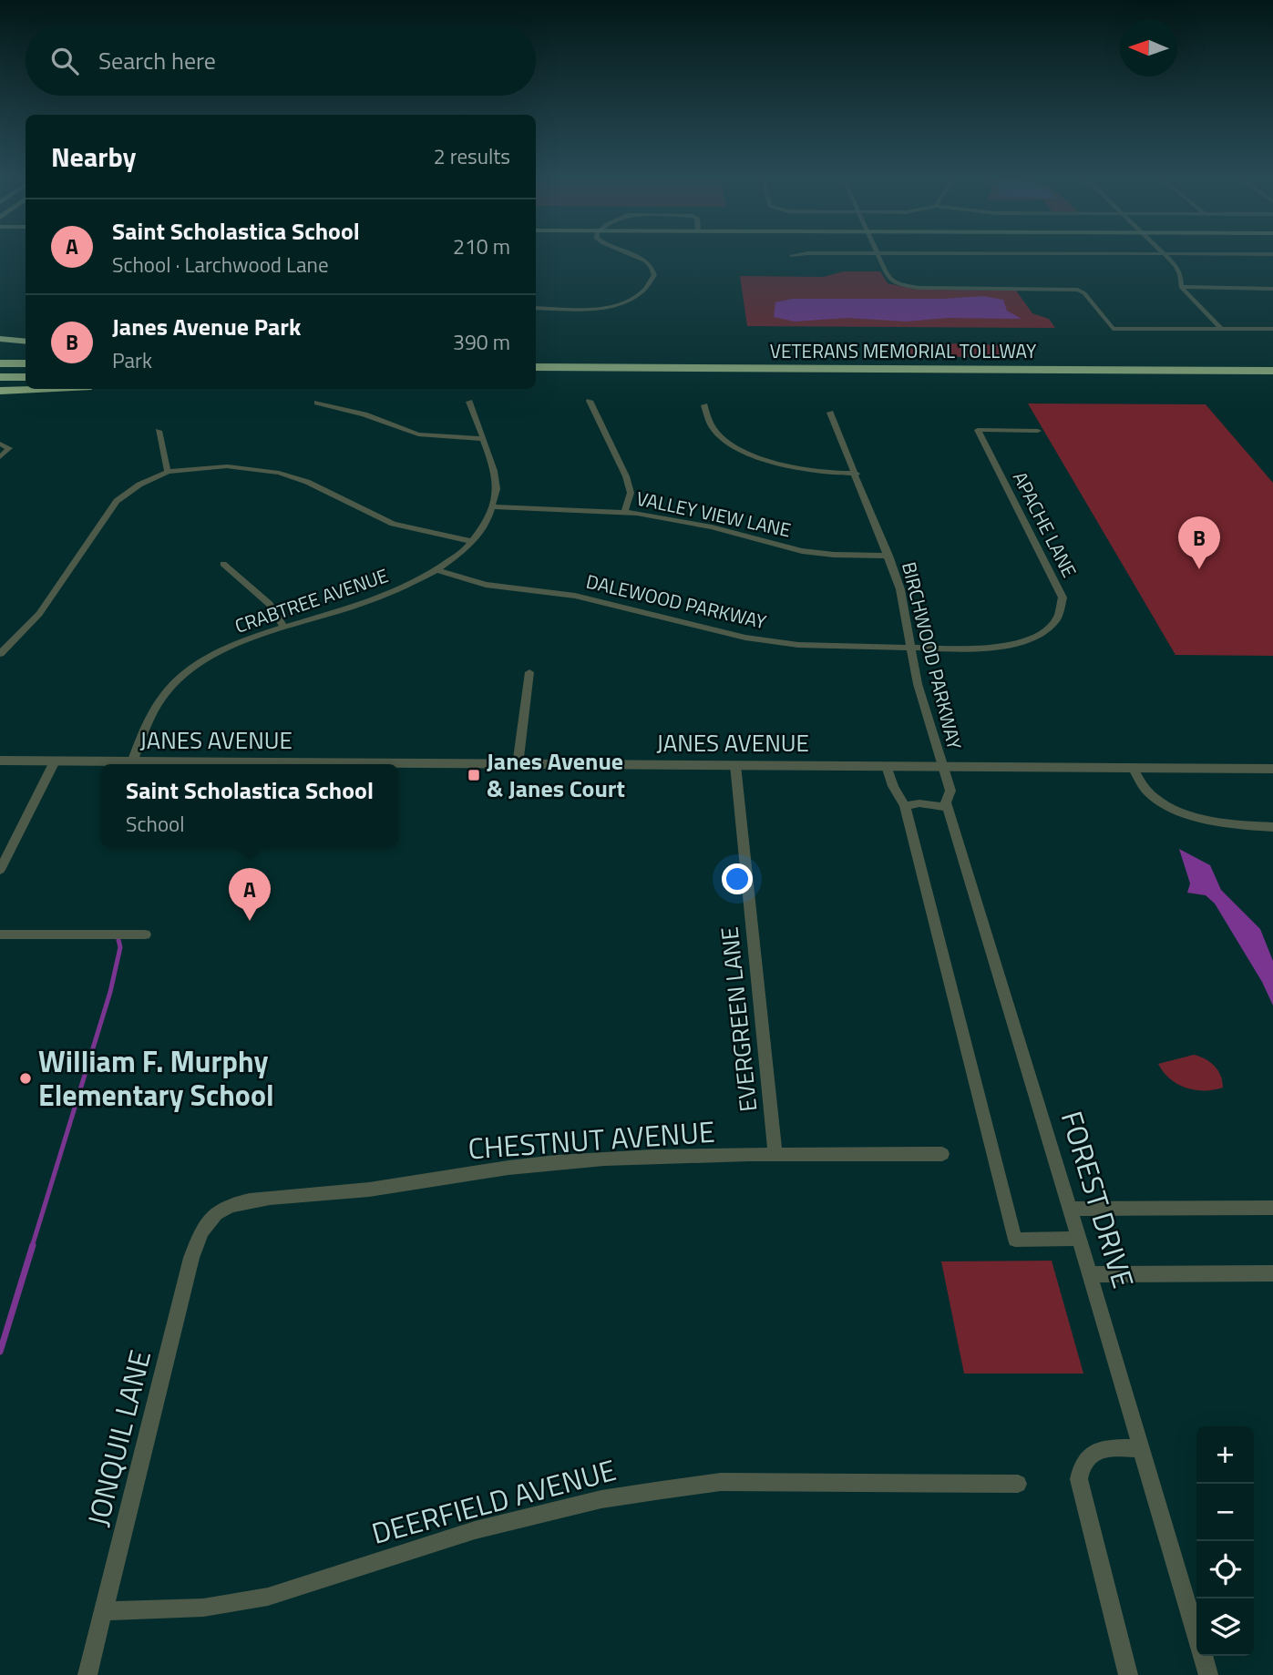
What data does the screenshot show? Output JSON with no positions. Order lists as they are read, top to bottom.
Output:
{
  "streets": {
    "highway": ["VETERANS MEMORIAL TOLLWAY"],
    "street": [
      "VALLEY VIEW LANE",
      "APACHE LANE",
      "CRABTREE AVENUE",
      "DALEWOOD PARKWAY",
      "BIRCHWOOD PARKWAY",
      "JANES AVENUE",
      "EVERGREEN LANE",
      "CHESTNUT AVENUE",
      "FOREST DRIVE",
      "JONQUIL LANE",
      "DEERFIELD AVENUE"
    ]
  },
  "crossings": [
    ["VALLEY VIEW LANE", "CRABTREE AVENUE"],
    ["VALLEY VIEW LANE", "BIRCHWOOD PARKWAY"],
    ["APACHE LANE", "DALEWOOD PARKWAY"],
    ["APACHE LANE", "BIRCHWOOD PARKWAY"],
    ["CRABTREE AVENUE", "DALEWOOD PARKWAY"],
    ["CRABTREE AVENUE", "JANES AVENUE"],
    ["DALEWOOD PARKWAY", "BIRCHWOOD PARKWAY"],
    ["BIRCHWOOD PARKWAY", "JANES AVENUE"],
    ["BIRCHWOOD PARKWAY", "FOREST DRIVE"],
    ["JANES AVENUE", "EVERGREEN LANE"],
    ["JANES AVENUE", "FOREST DRIVE"],
    ["EVERGREEN LANE", "CHESTNUT AVENUE"],
    ["CHESTNUT AVENUE", "JONQUIL LANE"],
    ["JONQUIL LANE", "DEERFIELD AVENUE"]
  ],
  "places": {
    "transit": ["Janes Avenue & Janes Court"],
    "other": ["William F. Murphy Elementary School"]
  },
  "north": "left",
  "page": {
    "search": "Search here",
    "heading": ["Nearby", "2 results"],
    "list": [
      {
        "mark": "A",
        "name": "Saint Scholastica School",
        "note": "School · Larchwood Lane",
        "value": "210 m"
      },
      {
        "mark": "B",
        "name": "Janes Avenue Park",
        "note": "Park",
        "value": "390 m"
      }
    ],
    "pins": ["B", "A"],
    "popup": ["Saint Scholastica School", "School"],
    "map_buttons": ["+", "−"]
  }
}
